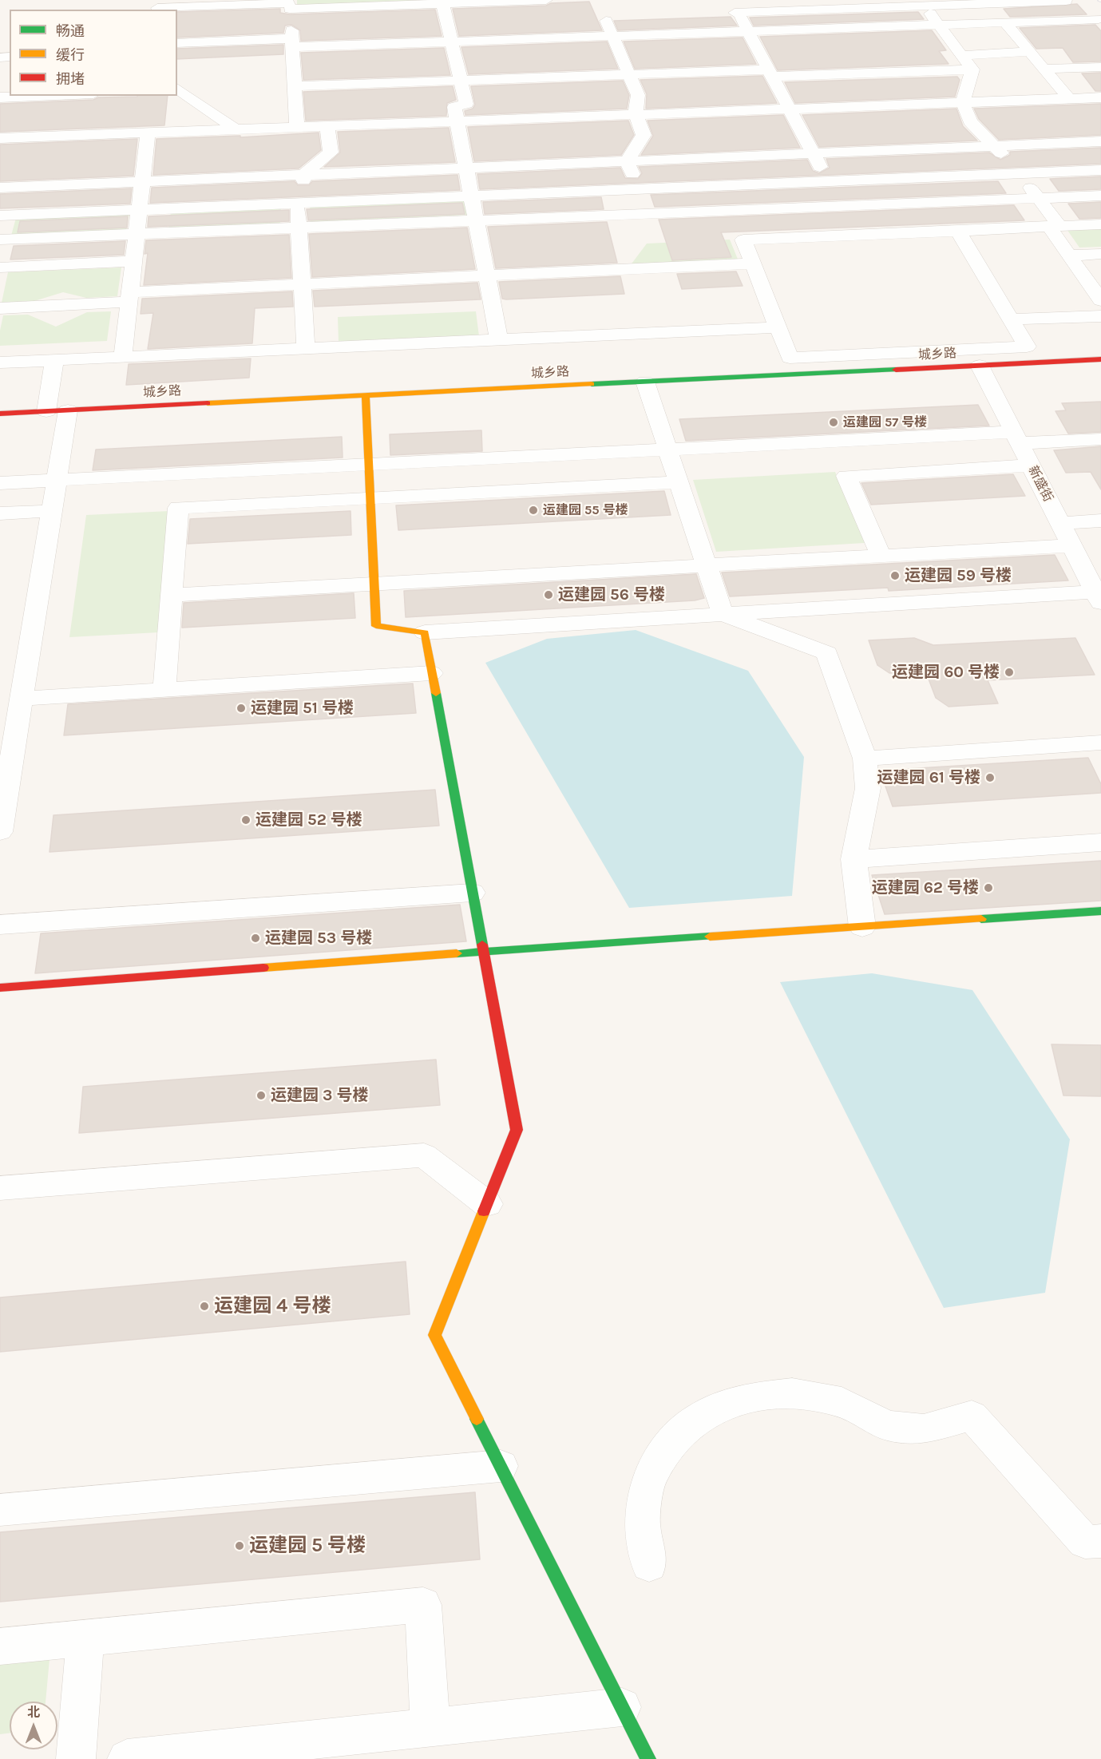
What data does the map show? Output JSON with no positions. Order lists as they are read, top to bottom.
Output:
{
  "streets": {
    "street": ["城乡路", "新盛街"]
  },
  "crossings": [
    ["城乡路", "新盛街"]
  ],
  "places": [
    "运建园 57 号楼",
    "运建园 55 号楼",
    "运建园 59 号楼",
    "运建园 56 号楼",
    "运建园 60 号楼",
    "运建园 51 号楼",
    "运建园 61 号楼",
    "运建园 52 号楼",
    "运建园 62 号楼",
    "运建园 53 号楼",
    "运建园 3 号楼",
    "运建园 4 号楼",
    "运建园 5 号楼"
  ],
  "legend": ["畅通", "缓行", "拥堵"],
  "north": "top"
}
